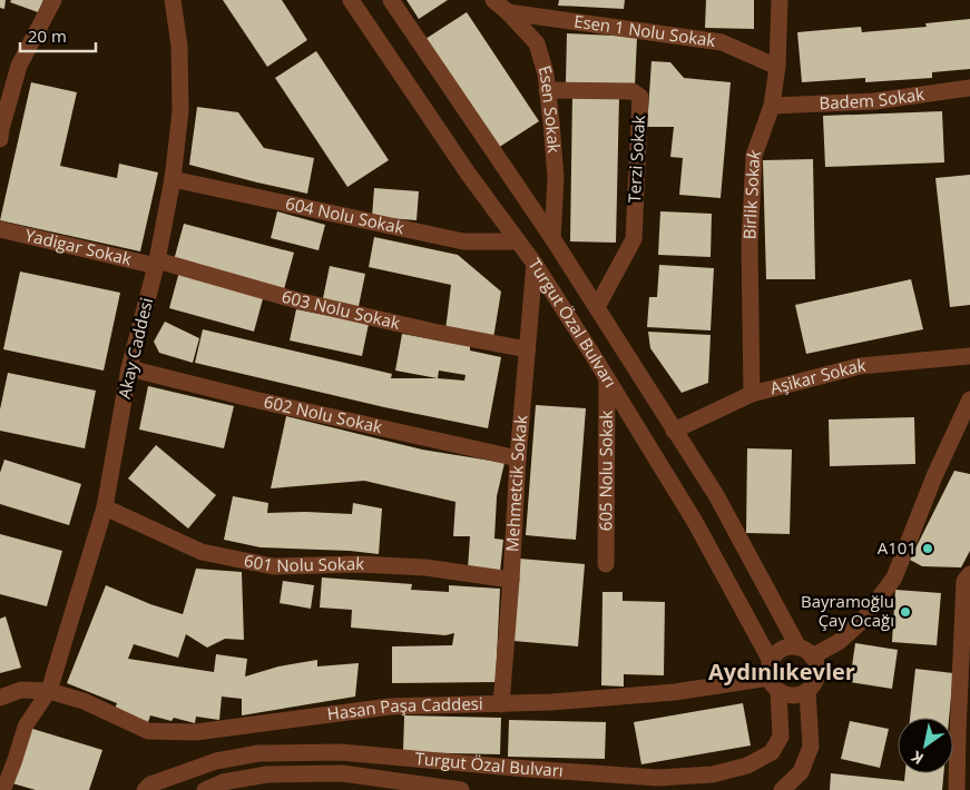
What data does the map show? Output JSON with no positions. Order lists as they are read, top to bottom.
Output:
{
  "streets": {
    "street": [
      "Esen 1 Nolu Sokak",
      "Badem Sokak",
      "Esen Sokak",
      "Terzi Sokak",
      "Birlik Sokak",
      "604 Nolu Sokak",
      "Yadigar Sokak",
      "603 Nolu Sokak",
      "Turgut Özal Bulvarı",
      "Akay Caddesi",
      "Aşikar Sokak",
      "602 Nolu Sokak",
      "605 Nolu Sokak",
      "Mehmetcik Sokak",
      "601 Nolu Sokak",
      "Hasan Paşa Caddesi"
    ]
  },
  "crossings": [
    ["Esen 1 Nolu Sokak", "Esen Sokak"],
    ["Esen 1 Nolu Sokak", "Birlik Sokak"],
    ["Badem Sokak", "Birlik Sokak"],
    ["Esen Sokak", "Terzi Sokak"],
    ["Esen Sokak", "Turgut Özal Bulvarı"],
    ["Terzi Sokak", "Turgut Özal Bulvarı"],
    ["Birlik Sokak", "Aşikar Sokak"],
    ["604 Nolu Sokak", "Turgut Özal Bulvarı"],
    ["604 Nolu Sokak", "Akay Caddesi"],
    ["Yadigar Sokak", "603 Nolu Sokak"],
    ["Yadigar Sokak", "Akay Caddesi"],
    ["603 Nolu Sokak", "Akay Caddesi"],
    ["603 Nolu Sokak", "Mehmetcik Sokak"],
    ["Turgut Özal Bulvarı", "Aşikar Sokak"],
    ["Turgut Özal Bulvarı", "605 Nolu Sokak"],
    ["Turgut Özal Bulvarı", "Mehmetcik Sokak"],
    ["Turgut Özal Bulvarı", "Hasan Paşa Caddesi"],
    ["Akay Caddesi", "602 Nolu Sokak"],
    ["Akay Caddesi", "601 Nolu Sokak"],
    ["Akay Caddesi", "Hasan Paşa Caddesi"],
    ["602 Nolu Sokak", "Mehmetcik Sokak"],
    ["Mehmetcik Sokak", "601 Nolu Sokak"],
    ["Mehmetcik Sokak", "Hasan Paşa Caddesi"]
  ],
  "districts": ["Aydınlıkevler"],
  "places": ["A101", "Bayramoğlu Çay Ocağı"],
  "scale_bar": "20 m",
  "north": "bottom left"
}
